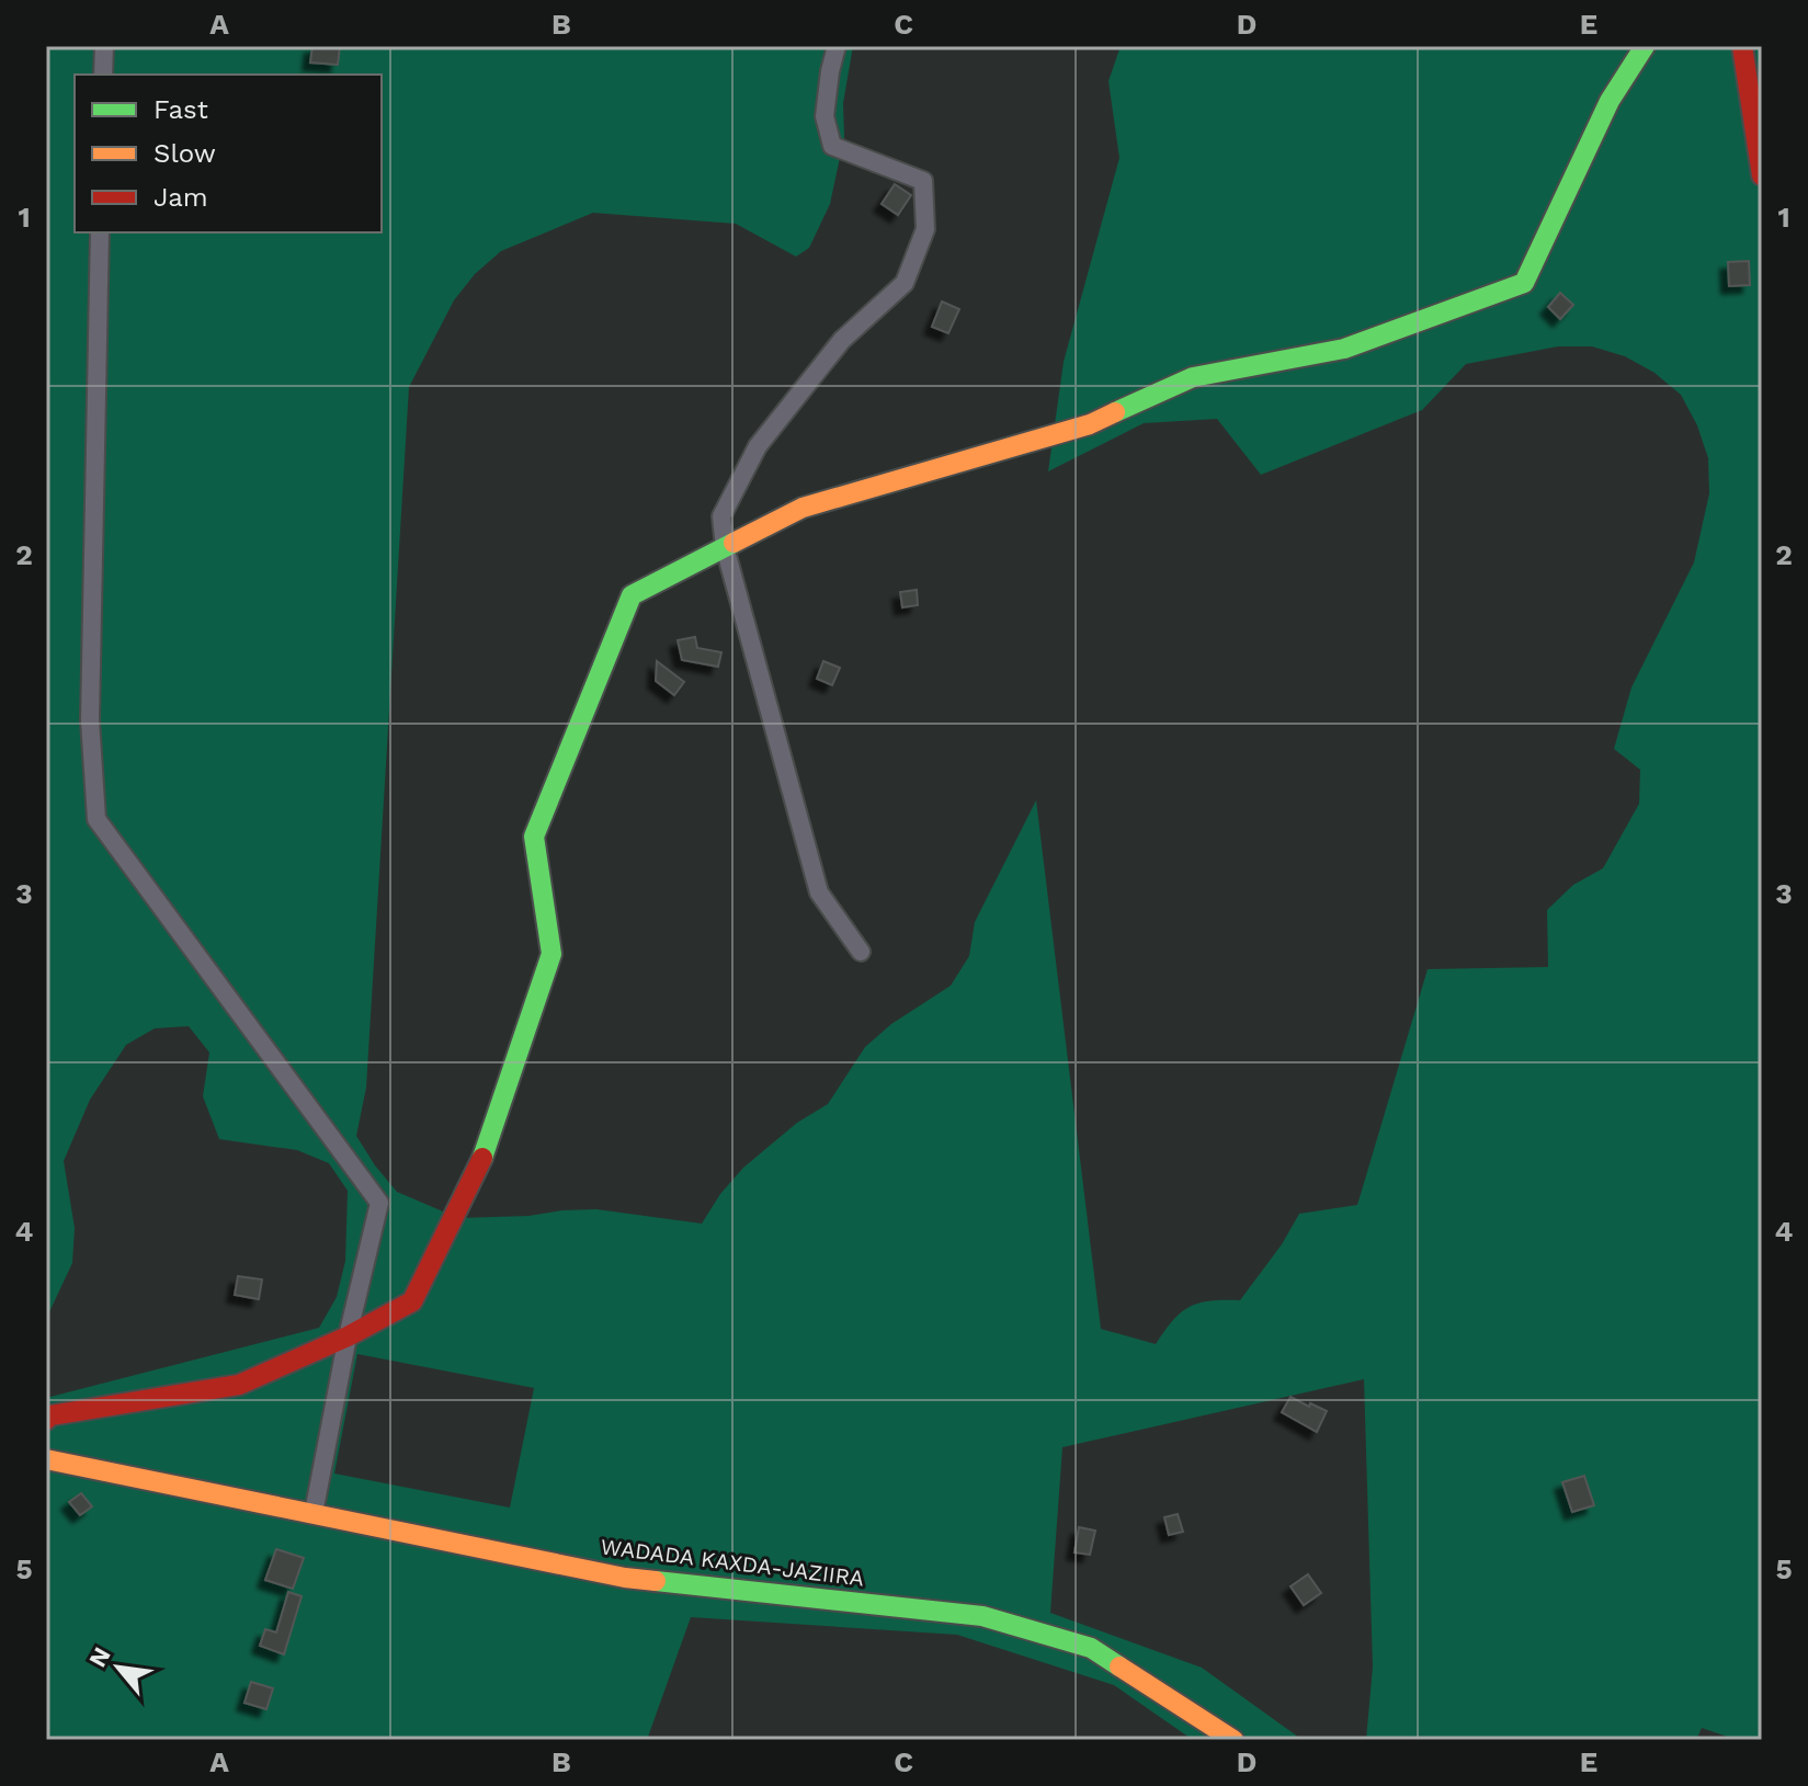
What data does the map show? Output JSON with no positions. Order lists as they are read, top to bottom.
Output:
{
  "streets": {
    "street": ["WADADA KAXDA-JAZIIRA"]
  },
  "legend": ["Fast", "Slow", "Jam"],
  "north": "top left",
  "grid": {
    "columns": [
      "A",
      "B",
      "C",
      "D",
      "E"
    ],
    "rows": [
      "1",
      "2",
      "3",
      "4",
      "5"
    ]
  }
}
